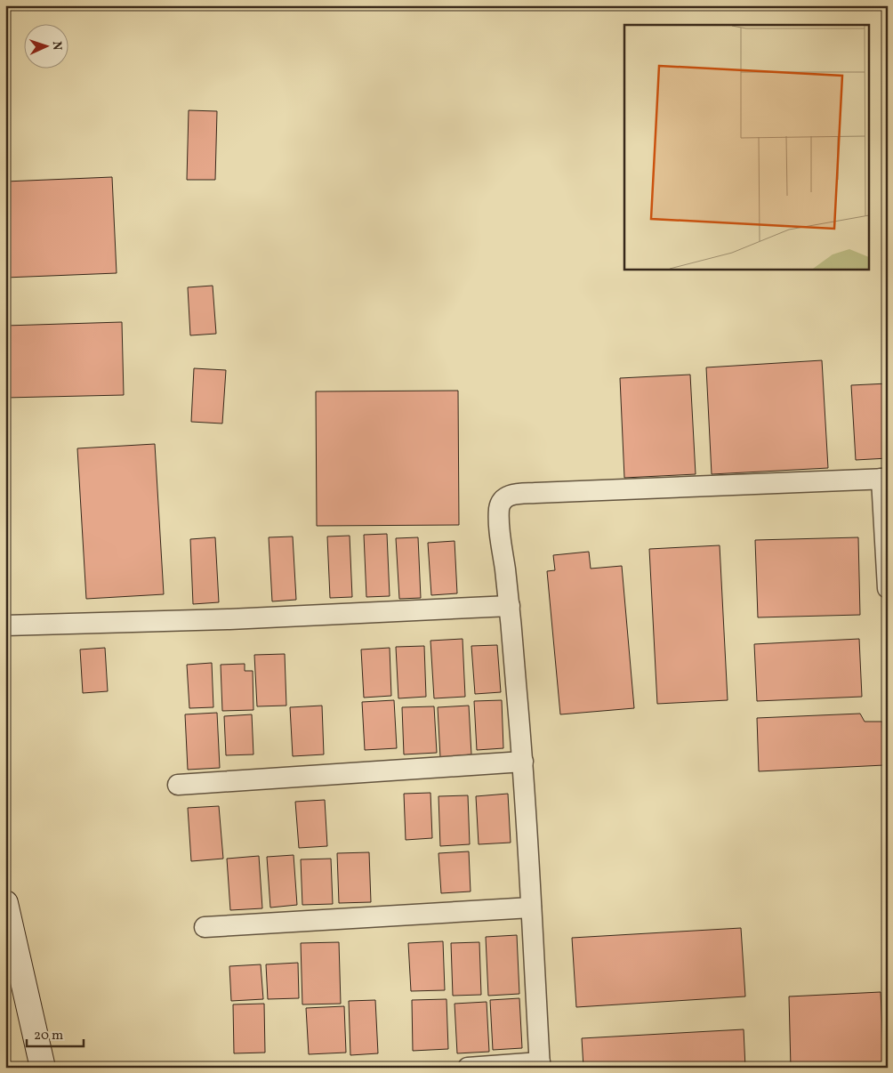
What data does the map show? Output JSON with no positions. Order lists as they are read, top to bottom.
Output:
{
  "scale_bar": "20 m",
  "north": "right"
}
